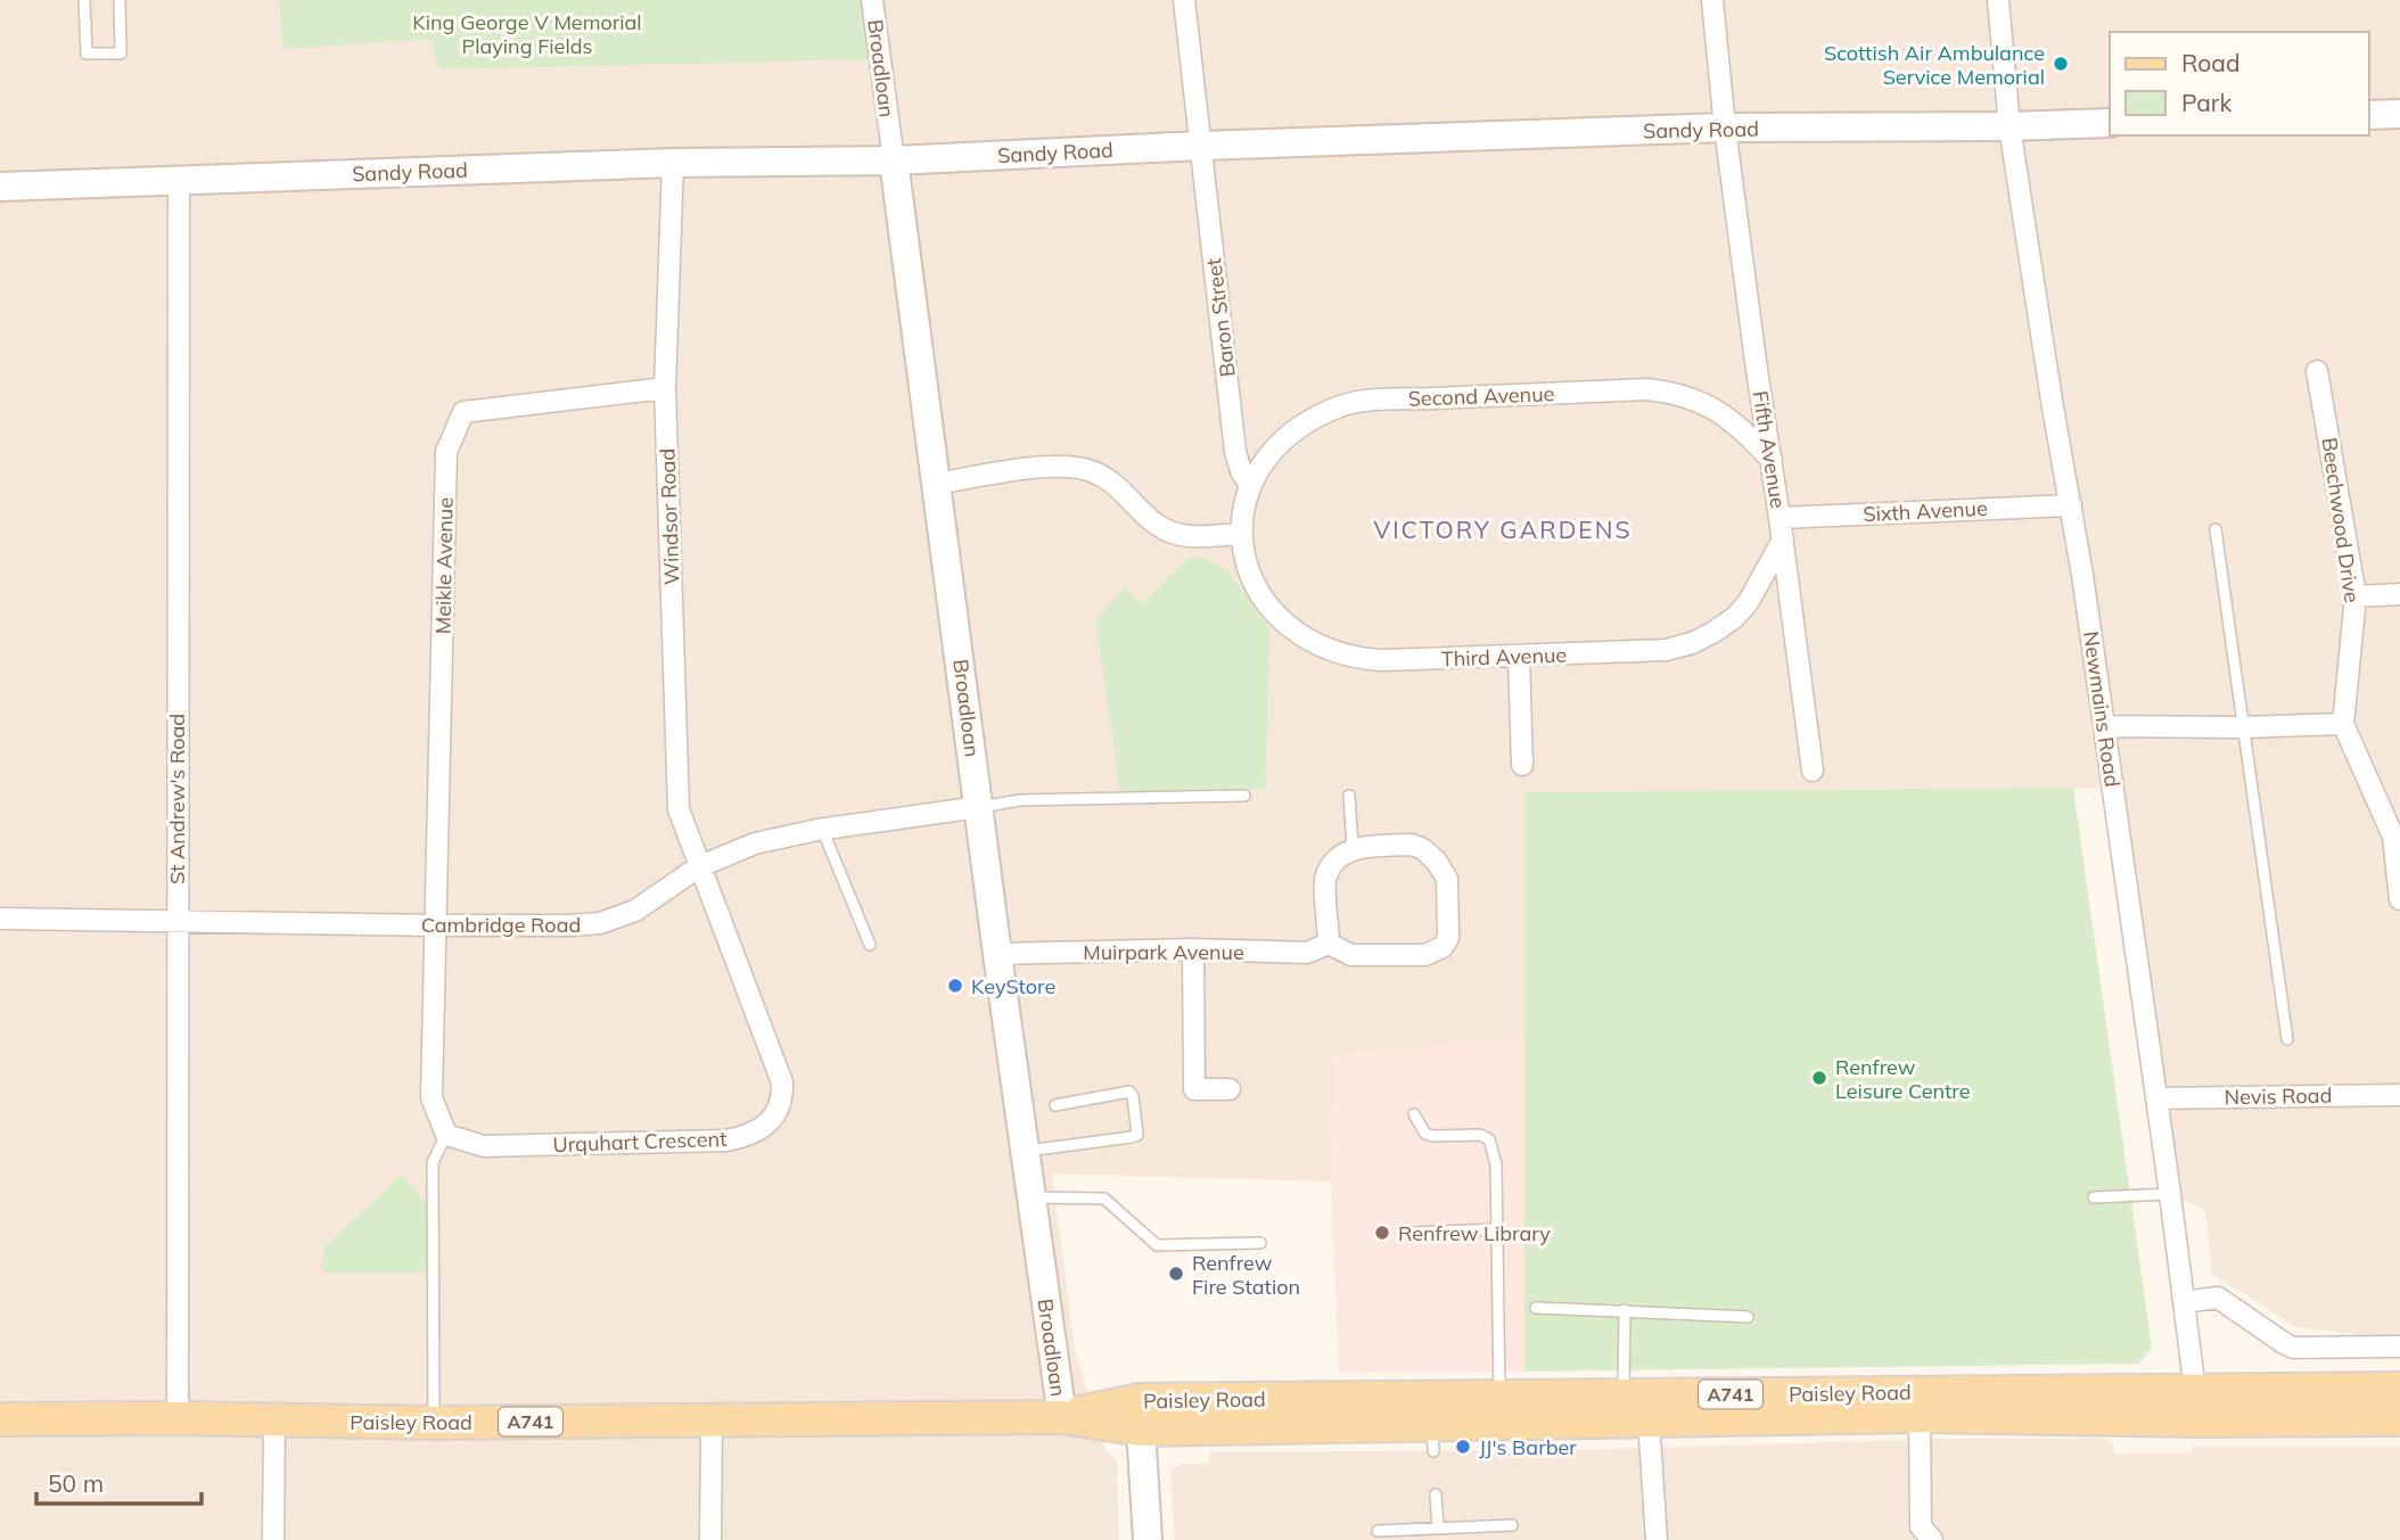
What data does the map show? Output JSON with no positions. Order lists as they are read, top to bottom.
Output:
{
  "streets": {
    "main road": [
      "Broadloan",
      "Sandy Road",
      "Paisley Road",
      "A741"
    ],
    "street": [
      "Baron Street",
      "Second Avenue",
      "Fifth Avenue",
      "Sixth Avenue",
      "Windsor Road",
      "Beechwood Drive",
      "Meikle Avenue",
      "Third Avenue",
      "Newmains Road",
      "St Andrew's Road",
      "Cambridge Road",
      "Muirpark Avenue",
      "Nevis Road",
      "Urquhart Crescent"
    ]
  },
  "crossings": [
    ["Broadloan", "Sandy Road"],
    ["Broadloan", "Cambridge Road"],
    ["Broadloan", "Muirpark Avenue"],
    ["Broadloan", "Paisley Road"],
    ["Sandy Road", "Baron Street"],
    ["Sandy Road", "Fifth Avenue"],
    ["Sandy Road", "Windsor Road"],
    ["Sandy Road", "Newmains Road"],
    ["Sandy Road", "St Andrew's Road"],
    ["Baron Street", "Second Avenue"],
    ["Second Avenue", "Fifth Avenue"],
    ["Second Avenue", "Third Avenue"],
    ["Fifth Avenue", "Sixth Avenue"],
    ["Fifth Avenue", "Third Avenue"],
    ["Sixth Avenue", "Newmains Road"],
    ["Windsor Road", "Meikle Avenue"],
    ["Windsor Road", "Cambridge Road"],
    ["Windsor Road", "Urquhart Crescent"],
    ["Meikle Avenue", "Cambridge Road"],
    ["Newmains Road", "Nevis Road"],
    ["Newmains Road", "Paisley Road"],
    ["St Andrew's Road", "Cambridge Road"],
    ["St Andrew's Road", "Paisley Road"],
    ["Cambridge Road", "Urquhart Crescent"]
  ],
  "districts": ["VICTORY GARDENS"],
  "parks": ["King George V Memorial Playing Fields"],
  "places": [
    "Scottish Air Ambulance Service Memorial",
    "KeyStore",
    "Renfrew Leisure Centre",
    "Renfrew Library",
    "Renfrew Fire Station",
    "JJ's Barber"
  ],
  "legend": ["Road", "Park"],
  "scale_bar": "50 m"
}
